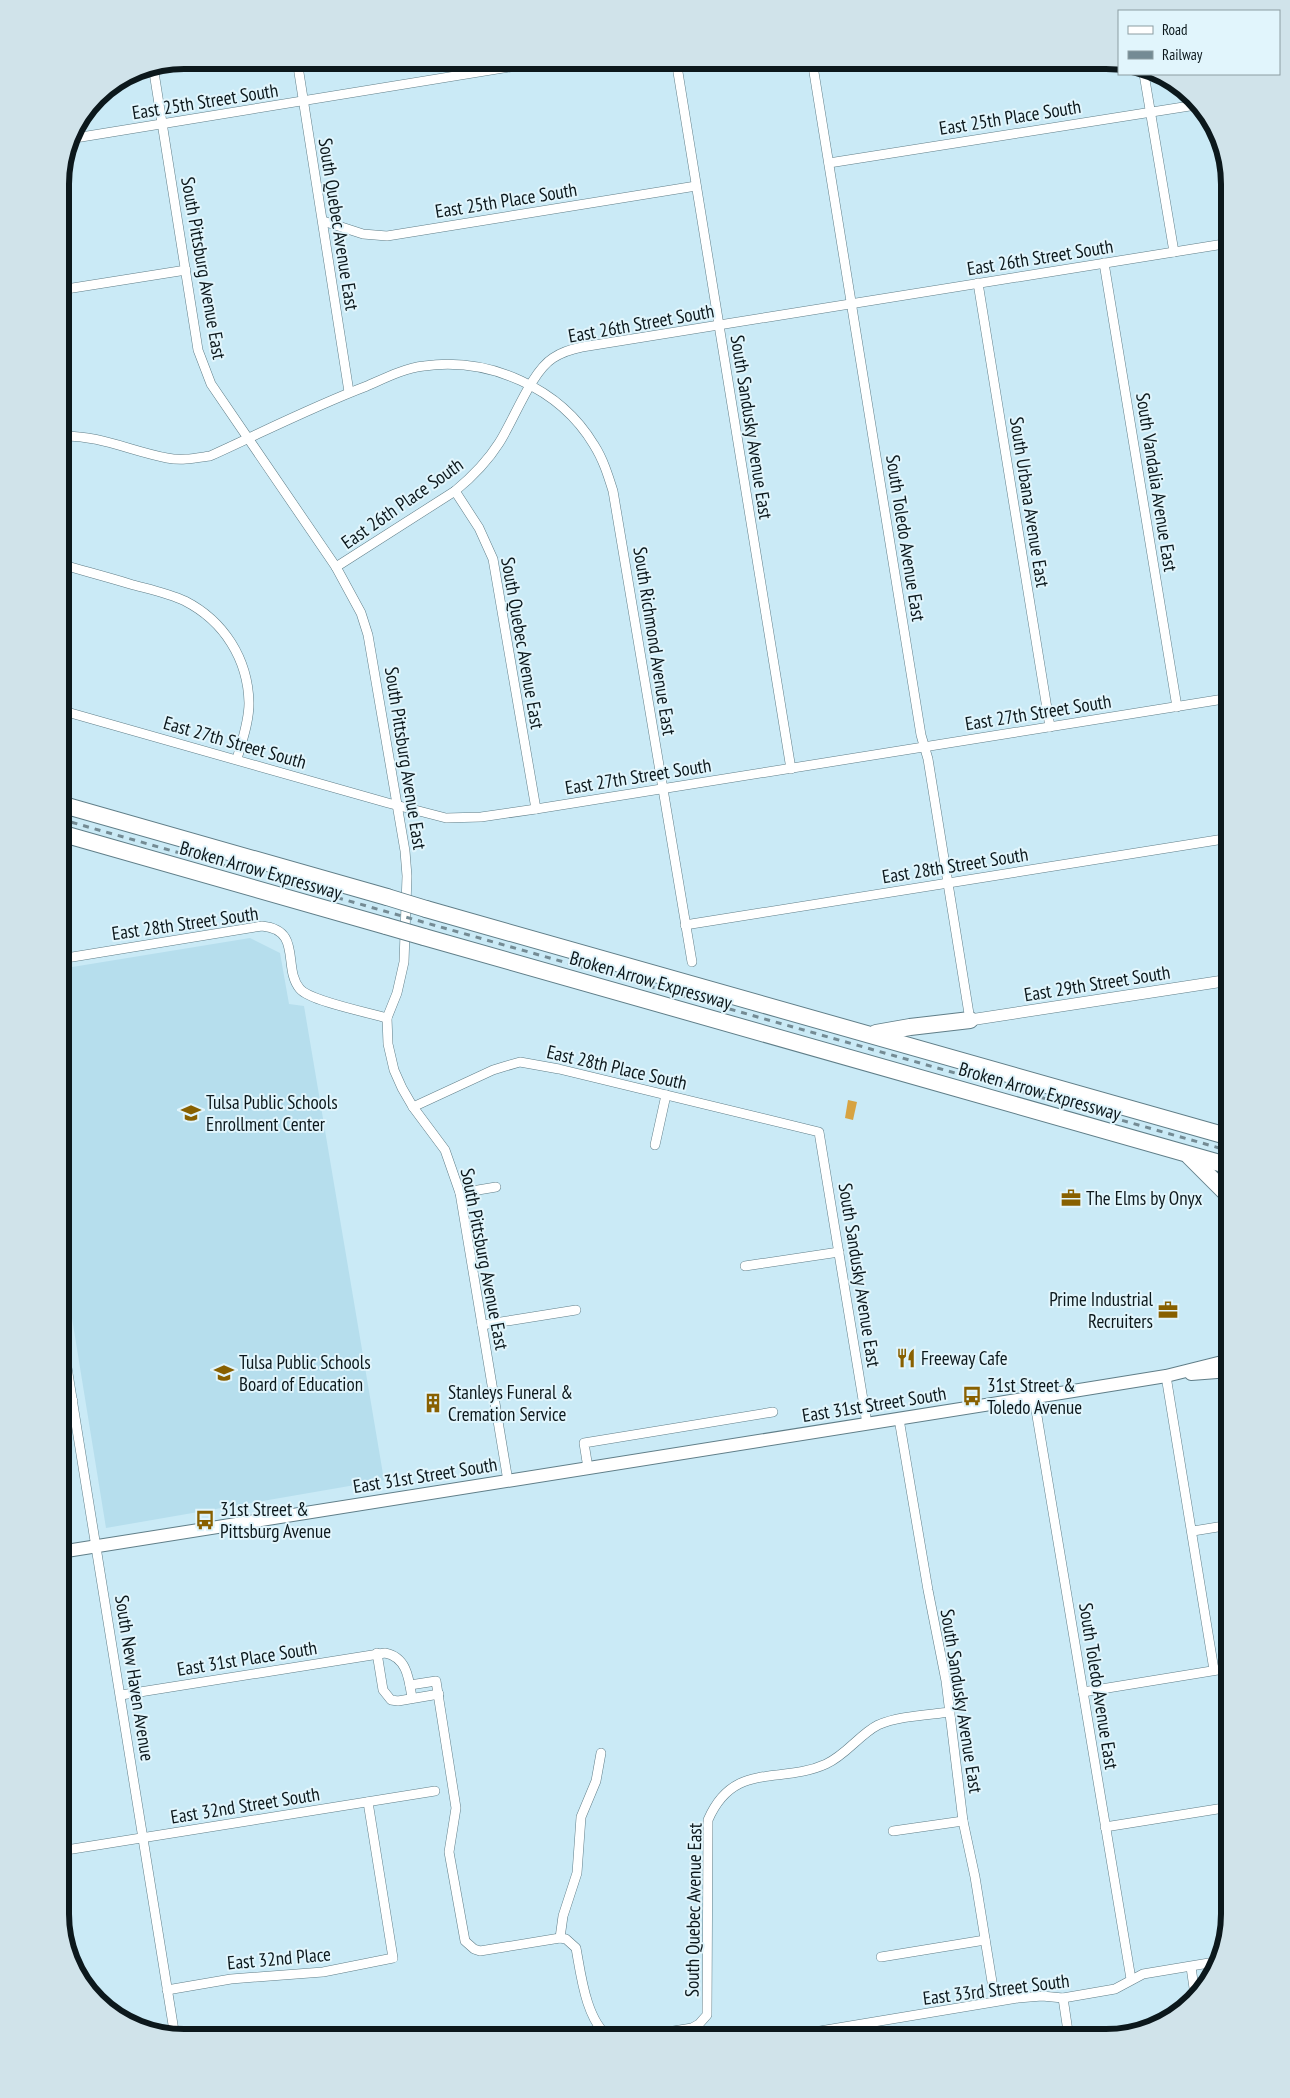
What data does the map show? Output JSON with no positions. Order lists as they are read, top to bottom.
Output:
{
  "streets": {
    "highway": ["Broken Arrow Expressway"],
    "main road": ["East 31st Street South"],
    "street": [
      "East 25th Street South",
      "East 25th Place South",
      "South Quebec Avenue East",
      "East 26th Street South",
      "South Pittsburg Avenue East",
      "South Sandusky Avenue East",
      "South Vandalia Avenue East",
      "South Urbana Avenue East",
      "East 26th Place South",
      "South Toledo Avenue East",
      "South Richmond Avenue East",
      "East 27th Street South",
      "East 28th Street South",
      "East 29th Street South",
      "East 28th Place South",
      "East 31st Place South",
      "South New Haven Avenue",
      "East 32nd Street South",
      "East 32nd Place",
      "East 33rd Street South"
    ]
  },
  "crossings": [
    ["East 25th Street South", "South Quebec Avenue East"],
    ["East 25th Street South", "South Pittsburg Avenue East"],
    ["East 25th Place South", "South Quebec Avenue East"],
    ["East 25th Place South", "South Sandusky Avenue East"],
    ["East 25th Place South", "South Toledo Avenue East"],
    ["South Quebec Avenue East", "South Sandusky Avenue East"],
    ["South Quebec Avenue East", "East 26th Place South"],
    ["South Quebec Avenue East", "East 27th Street South"],
    ["East 26th Street South", "South Sandusky Avenue East"],
    ["East 26th Street South", "South Vandalia Avenue East"],
    ["East 26th Street South", "South Urbana Avenue East"],
    ["East 26th Street South", "East 26th Place South"],
    ["East 26th Street South", "South Toledo Avenue East"],
    ["East 26th Street South", "South Richmond Avenue East"],
    ["South Pittsburg Avenue East", "East 26th Place South"],
    ["South Pittsburg Avenue East", "East 27th Street South"],
    ["South Pittsburg Avenue East", "East 28th Street South"],
    ["South Pittsburg Avenue East", "East 28th Place South"],
    ["South Pittsburg Avenue East", "East 31st Street South"],
    ["South Sandusky Avenue East", "East 27th Street South"],
    ["South Sandusky Avenue East", "East 28th Place South"],
    ["South Sandusky Avenue East", "East 31st Street South"],
    ["South Vandalia Avenue East", "East 27th Street South"],
    ["South Urbana Avenue East", "East 27th Street South"],
    ["East 26th Place South", "South Richmond Avenue East"],
    ["South Toledo Avenue East", "East 27th Street South"],
    ["South Toledo Avenue East", "East 28th Street South"],
    ["South Toledo Avenue East", "East 29th Street South"],
    ["South Toledo Avenue East", "East 31st Street South"],
    ["South Toledo Avenue East", "East 33rd Street South"],
    ["South Richmond Avenue East", "East 27th Street South"],
    ["South Richmond Avenue East", "East 28th Street South"],
    ["East 31st Street South", "South New Haven Avenue"],
    ["East 31st Place South", "South New Haven Avenue"],
    ["South New Haven Avenue", "East 32nd Street South"],
    ["South New Haven Avenue", "East 32nd Place"],
    ["East 32nd Street South", "East 32nd Place"]
  ],
  "places": {
    "school or university": ["Tulsa Public Schools Enrollment Center", "Tulsa Public Schools Board of Education"],
    "office": ["The Elms by Onyx", "Prime Industrial Recruiters"],
    "restaurant": ["Freeway Cafe"],
    "bus stop": ["31st Street & Toledo Avenue", "31st Street & Pittsburg Avenue"],
    "building": ["Stanleys Funeral & Cremation Service"]
  },
  "legend": ["Road", "Railway"]
}
